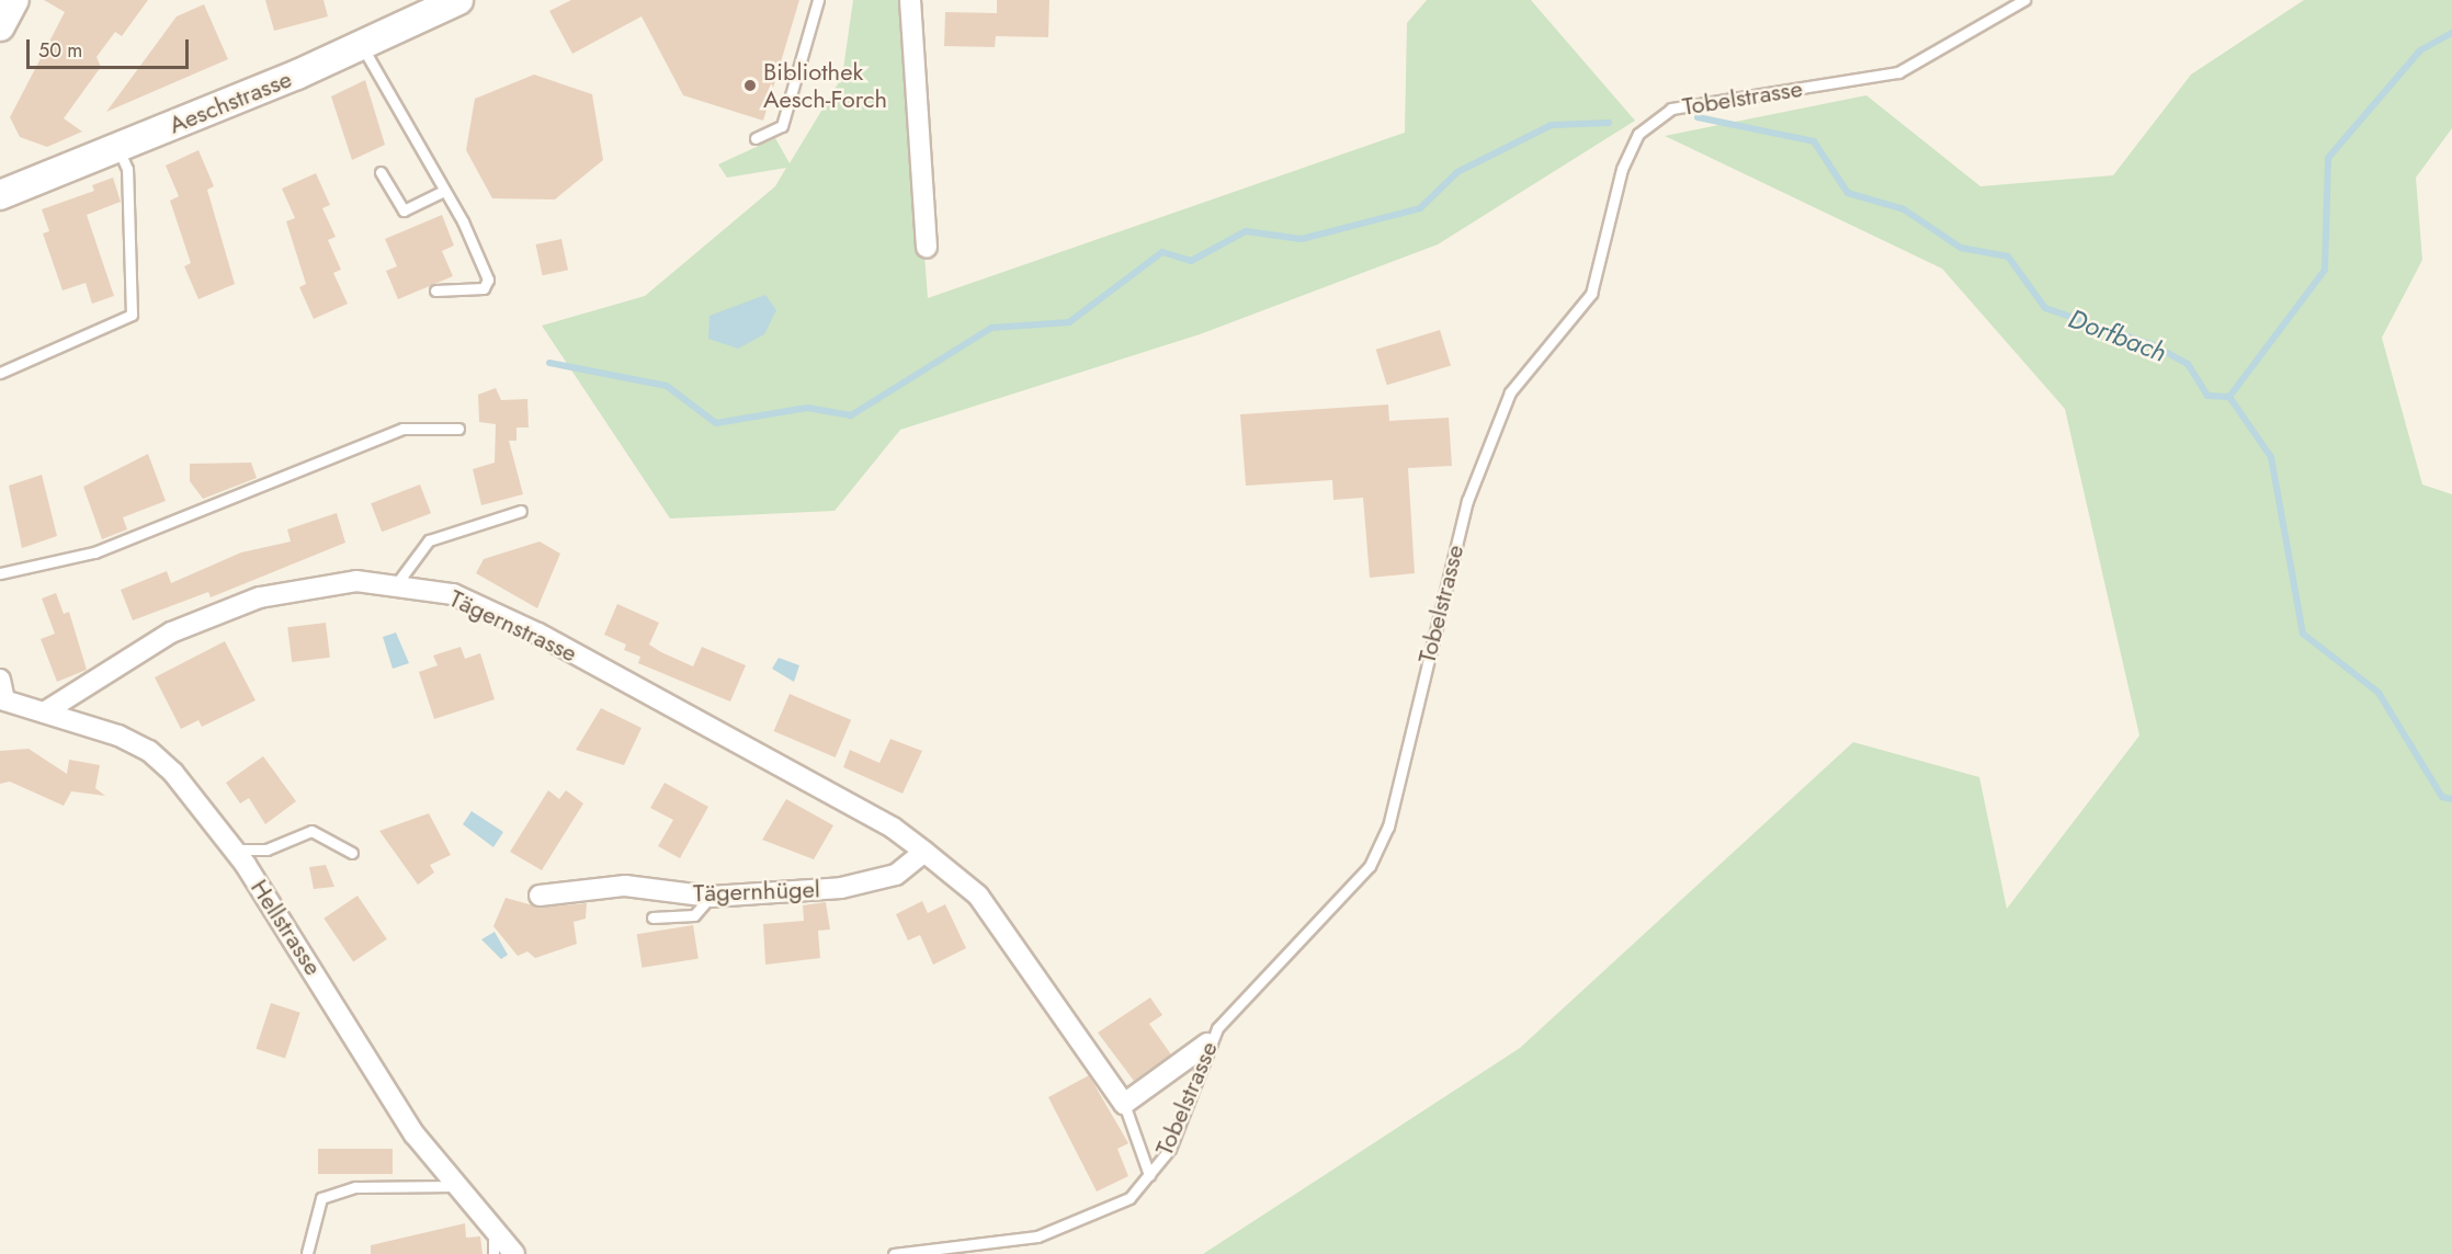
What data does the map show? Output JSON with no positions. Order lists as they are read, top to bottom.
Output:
{
  "streets": {
    "main road": ["Aeschstrasse"],
    "street": ["Tägernstrasse", "Tägernhügel", "Hellstrasse"],
    "lane": ["Tobelstrasse"]
  },
  "crossings": [
    ["Tägernstrasse", "Tägernhügel"],
    ["Tägernstrasse", "Hellstrasse"]
  ],
  "water": ["Dorfbach"],
  "places": ["Bibliothek Aesch-Forch"],
  "scale_bar": "50 m"
}
